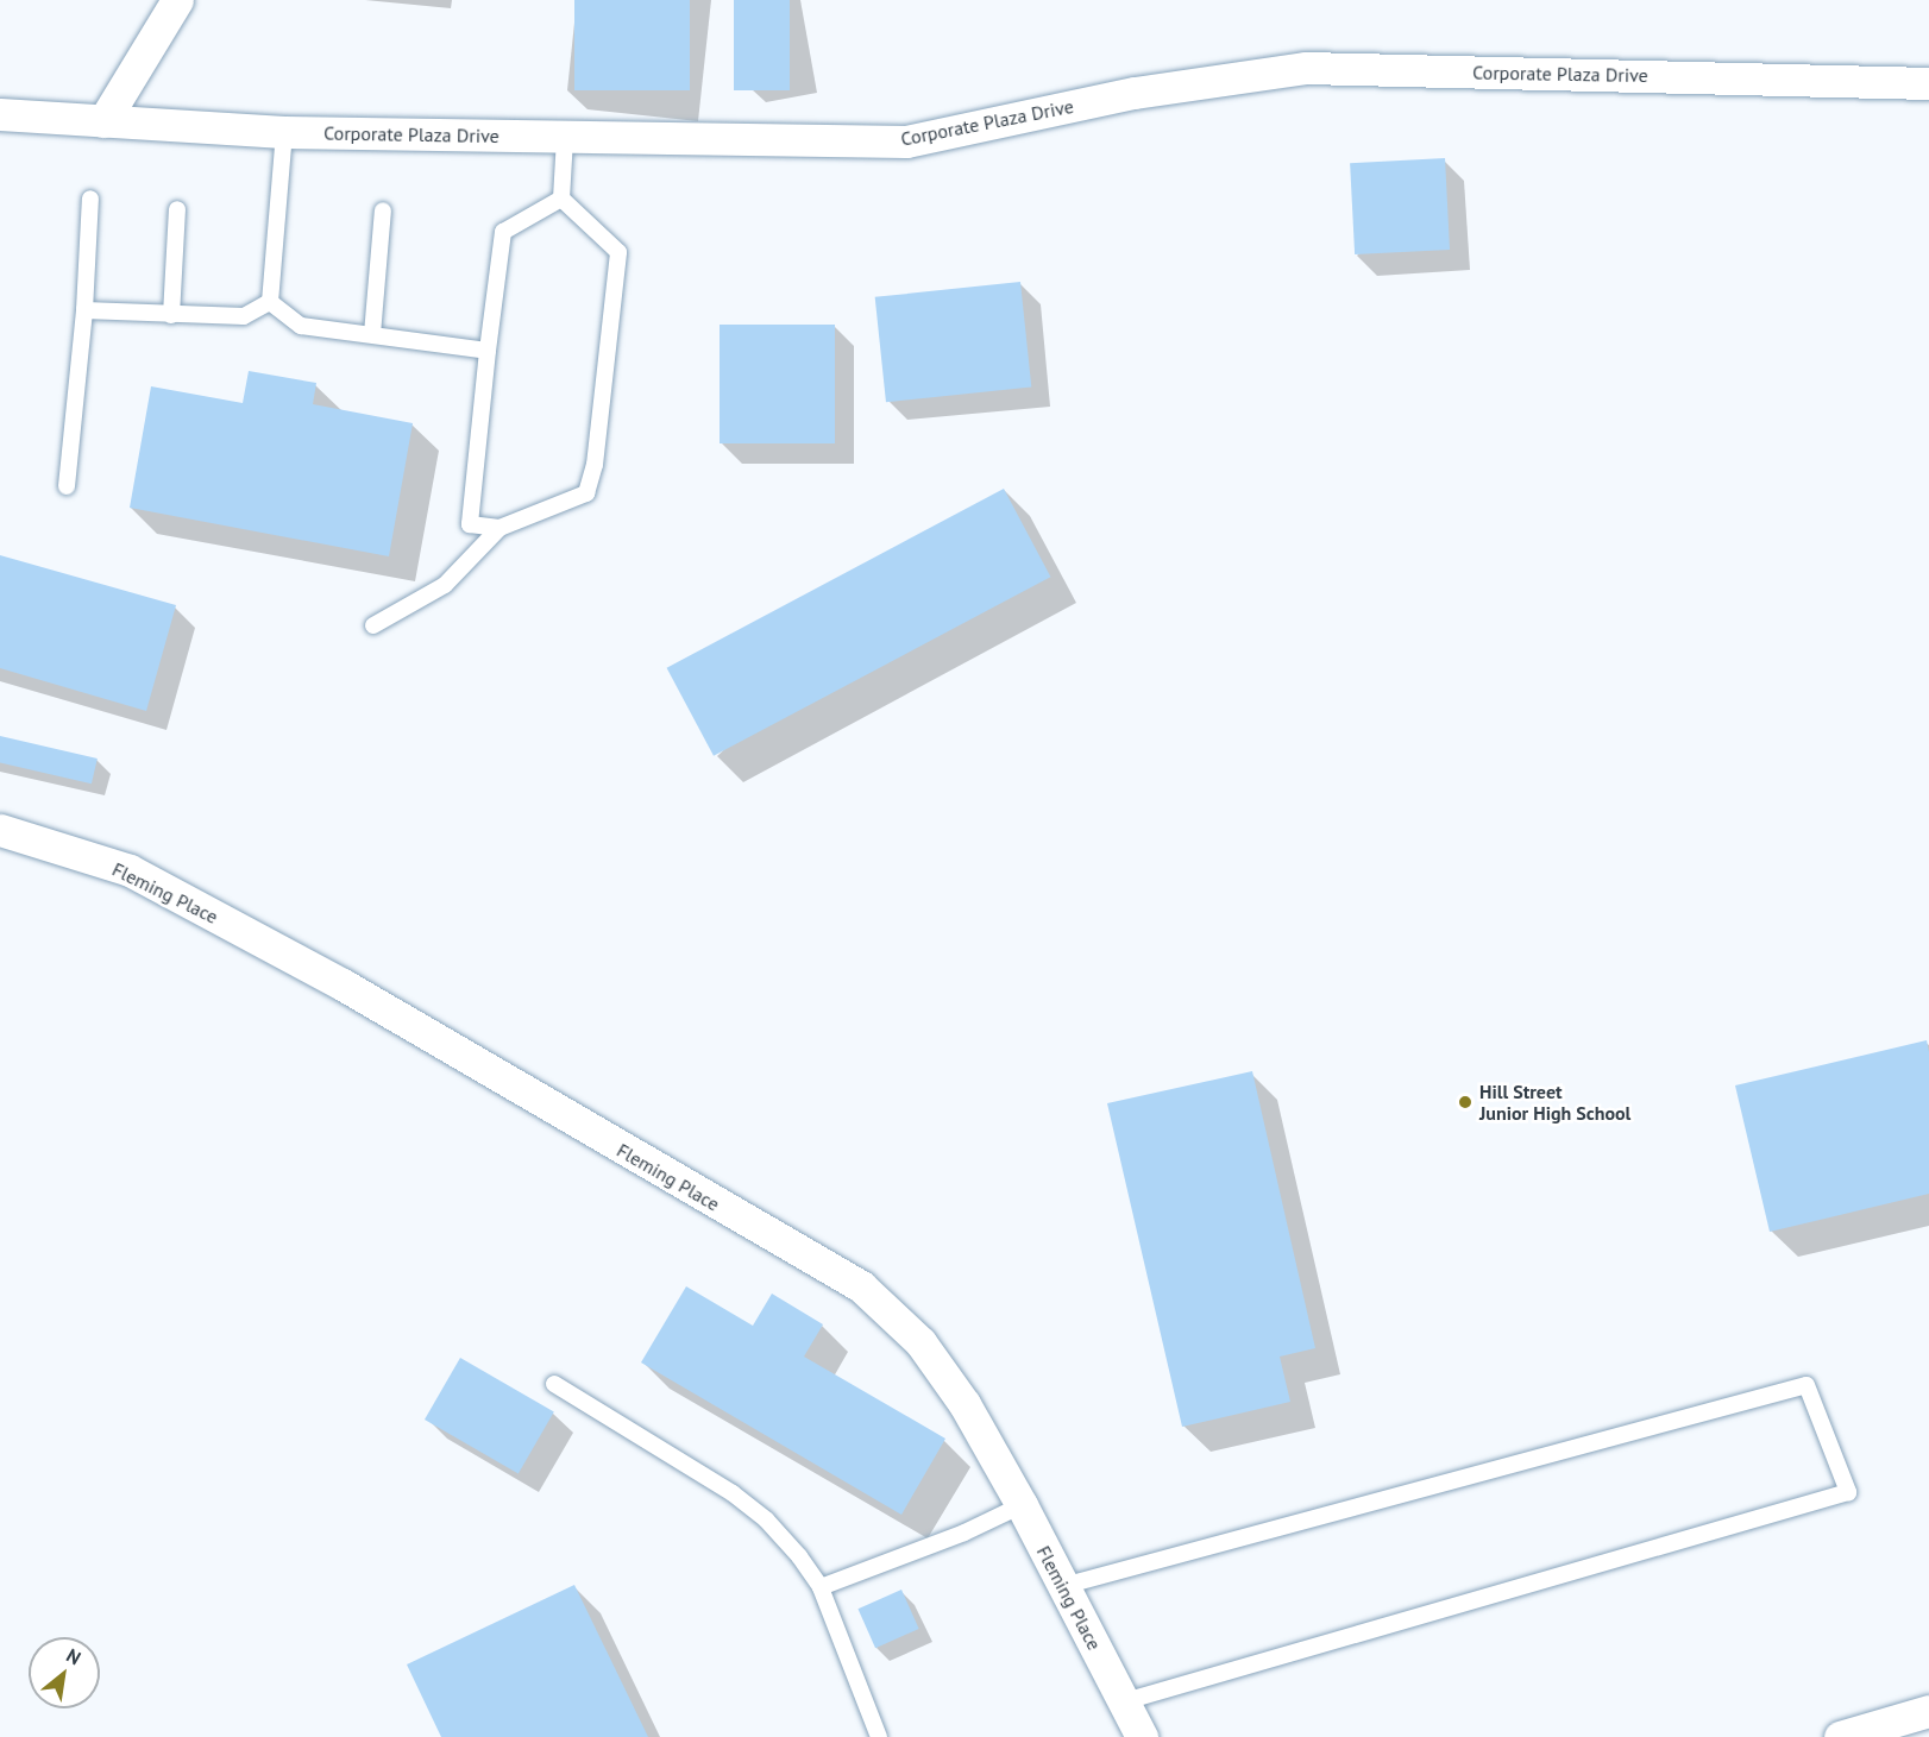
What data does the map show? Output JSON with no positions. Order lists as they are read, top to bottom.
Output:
{
  "streets": {
    "street": ["Corporate Plaza Drive", "Fleming Place"]
  },
  "places": ["Hill Street Junior High School"],
  "north": "top right"
}
